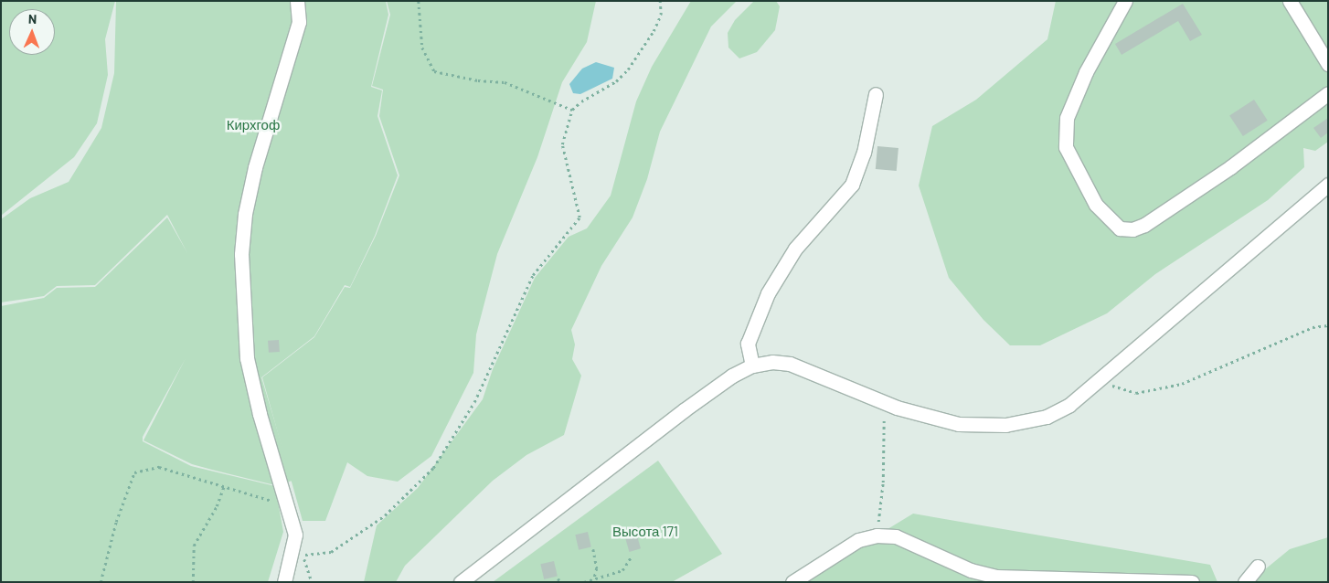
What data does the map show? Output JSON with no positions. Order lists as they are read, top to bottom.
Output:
{
  "parks": ["Кирхгоф", "Высота 171"],
  "north": "top"
}
